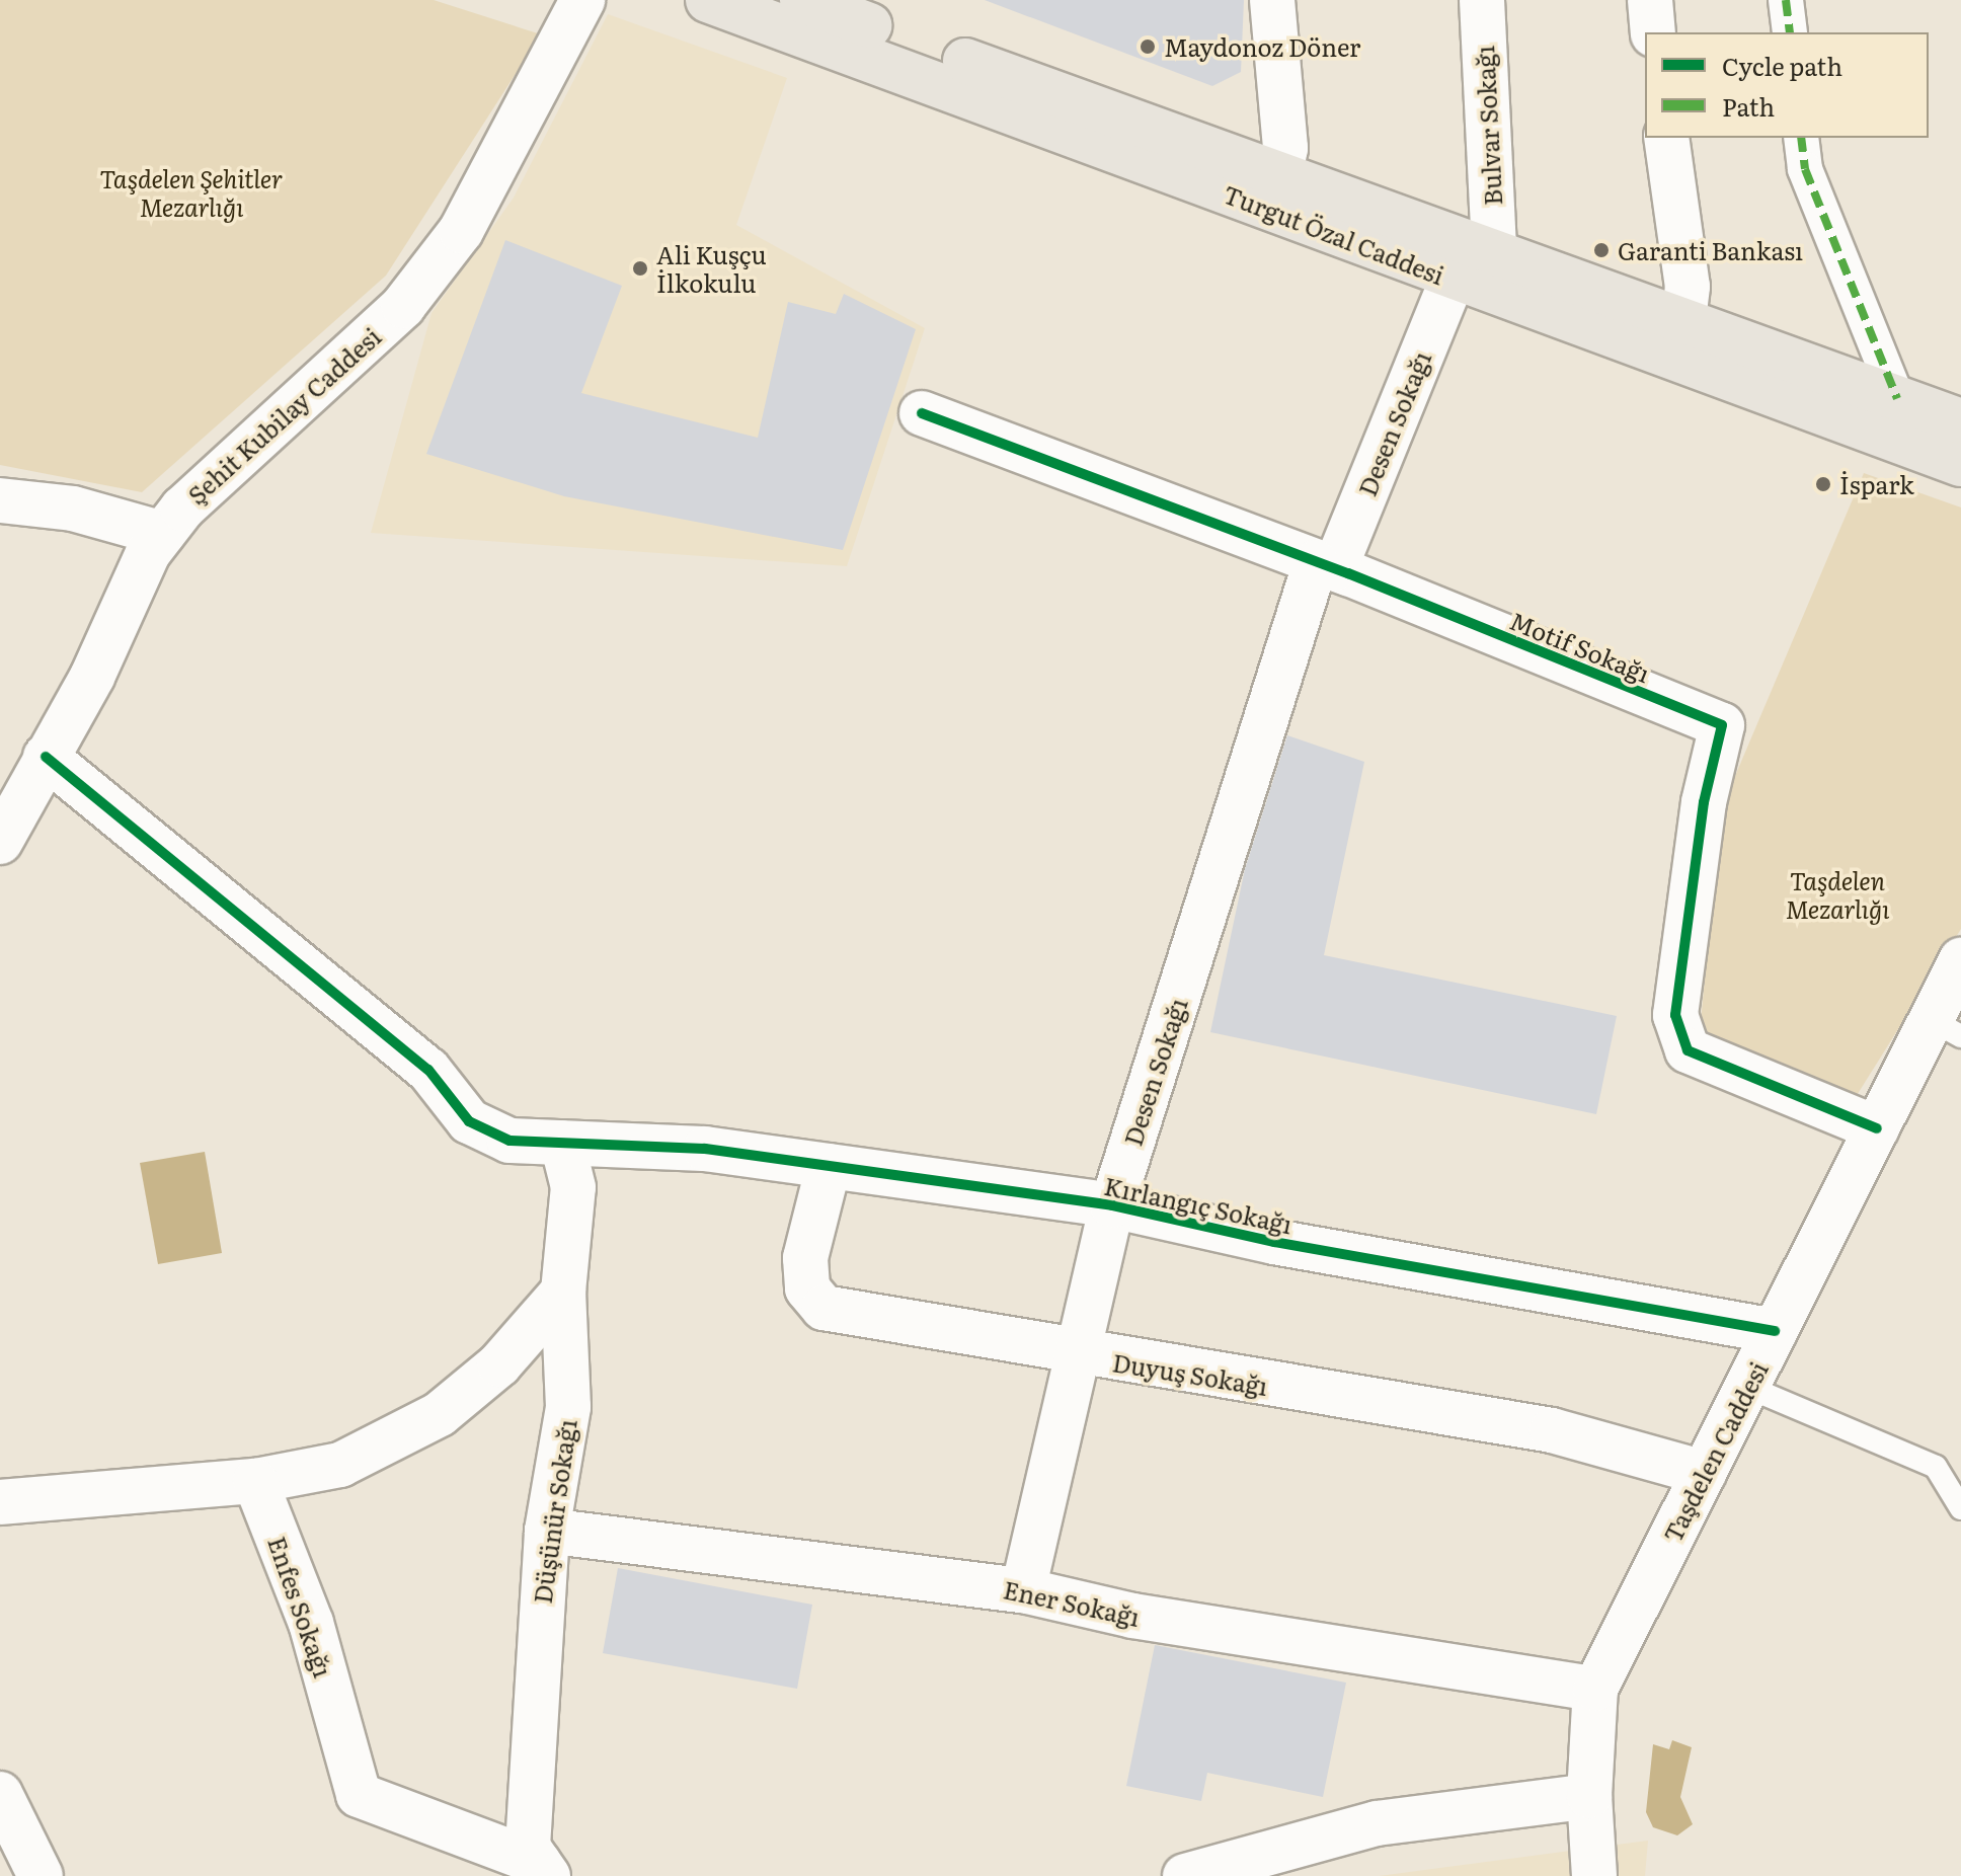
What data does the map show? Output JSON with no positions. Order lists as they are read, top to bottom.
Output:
{
  "streets": {
    "main road": ["Turgut Özal Caddesi"],
    "street": [
      "Bulvar Sokağı",
      "Şehit Kubilay Caddesi",
      "Desen Sokağı",
      "Motif Sokağı",
      "Kırlangıç Sokağı",
      "Duyuş Sokağı",
      "Taşdelen Caddesi",
      "Düşünür Sokağı",
      "Ener Sokağı",
      "Enfes Sokağı"
    ]
  },
  "crossings": [
    ["Bulvar Sokağı", "Turgut Özal Caddesi"],
    ["Turgut Özal Caddesi", "Desen Sokağı"],
    ["Şehit Kubilay Caddesi", "Kırlangıç Sokağı"],
    ["Desen Sokağı", "Motif Sokağı"],
    ["Desen Sokağı", "Kırlangıç Sokağı"],
    ["Desen Sokağı", "Duyuş Sokağı"],
    ["Desen Sokağı", "Ener Sokağı"],
    ["Motif Sokağı", "Taşdelen Caddesi"],
    ["Kırlangıç Sokağı", "Duyuş Sokağı"],
    ["Kırlangıç Sokağı", "Taşdelen Caddesi"],
    ["Kırlangıç Sokağı", "Düşünür Sokağı"],
    ["Duyuş Sokağı", "Taşdelen Caddesi"],
    ["Taşdelen Caddesi", "Ener Sokağı"],
    ["Düşünür Sokağı", "Ener Sokağı"],
    ["Düşünür Sokağı", "Enfes Sokağı"]
  ],
  "parks": ["Taşdelen Şehitler Mezarlığı", "Taşdelen Mezarlığı"],
  "places": [
    "Maydonoz Döner",
    "Garanti Bankası",
    "Ali Kuşçu İlkokulu",
    "İspark"
  ],
  "legend": ["Cycle path", "Path"]
}
